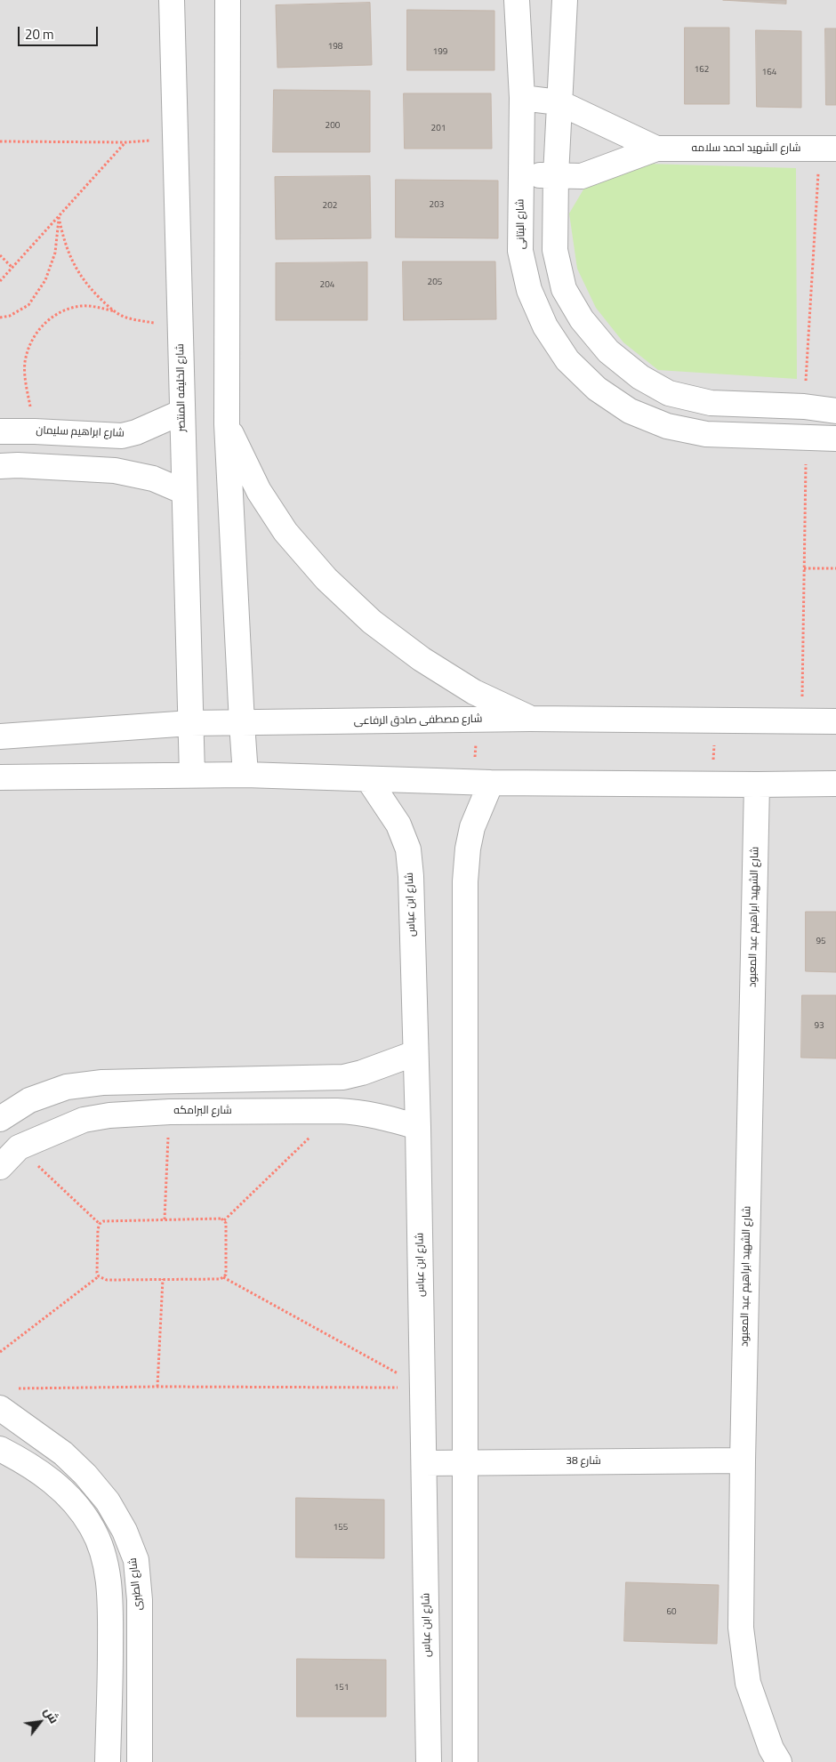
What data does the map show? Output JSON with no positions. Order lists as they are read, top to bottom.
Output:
{
  "streets": {
    "street": [
      "شارع الشهيد احمد سلامه",
      "شارع البتانى",
      "شارع الخليفه المنتصر",
      "شارع ابراهيم سليمان",
      "شارع مصطفى صادق الرفاعى",
      "شارع ابن عباس",
      "شارع الشهيد ابراهيم عبد المعبود",
      "شارع البرامكه",
      "شارع 38",
      "شارع الطبرى"
    ]
  },
  "crossings": [
    ["شارع الشهيد احمد سلامه", "شارع البتانى"],
    ["شارع الخليفه المنتصر", "شارع ابراهيم سليمان"],
    ["شارع الخليفه المنتصر", "شارع مصطفى صادق الرفاعى"],
    ["شارع ابن عباس", "شارع البرامكه"],
    ["شارع ابن عباس", "شارع 38"],
    ["شارع الشهيد ابراهيم عبد المعبود", "شارع 38"]
  ],
  "house_numbers": [
    "198",
    "199",
    "162",
    "164",
    "200",
    "201",
    "203",
    "202",
    "205",
    "204",
    "95",
    "93",
    "155",
    "60",
    "151"
  ],
  "scale_bar": "20 m",
  "north": "top right"
}
